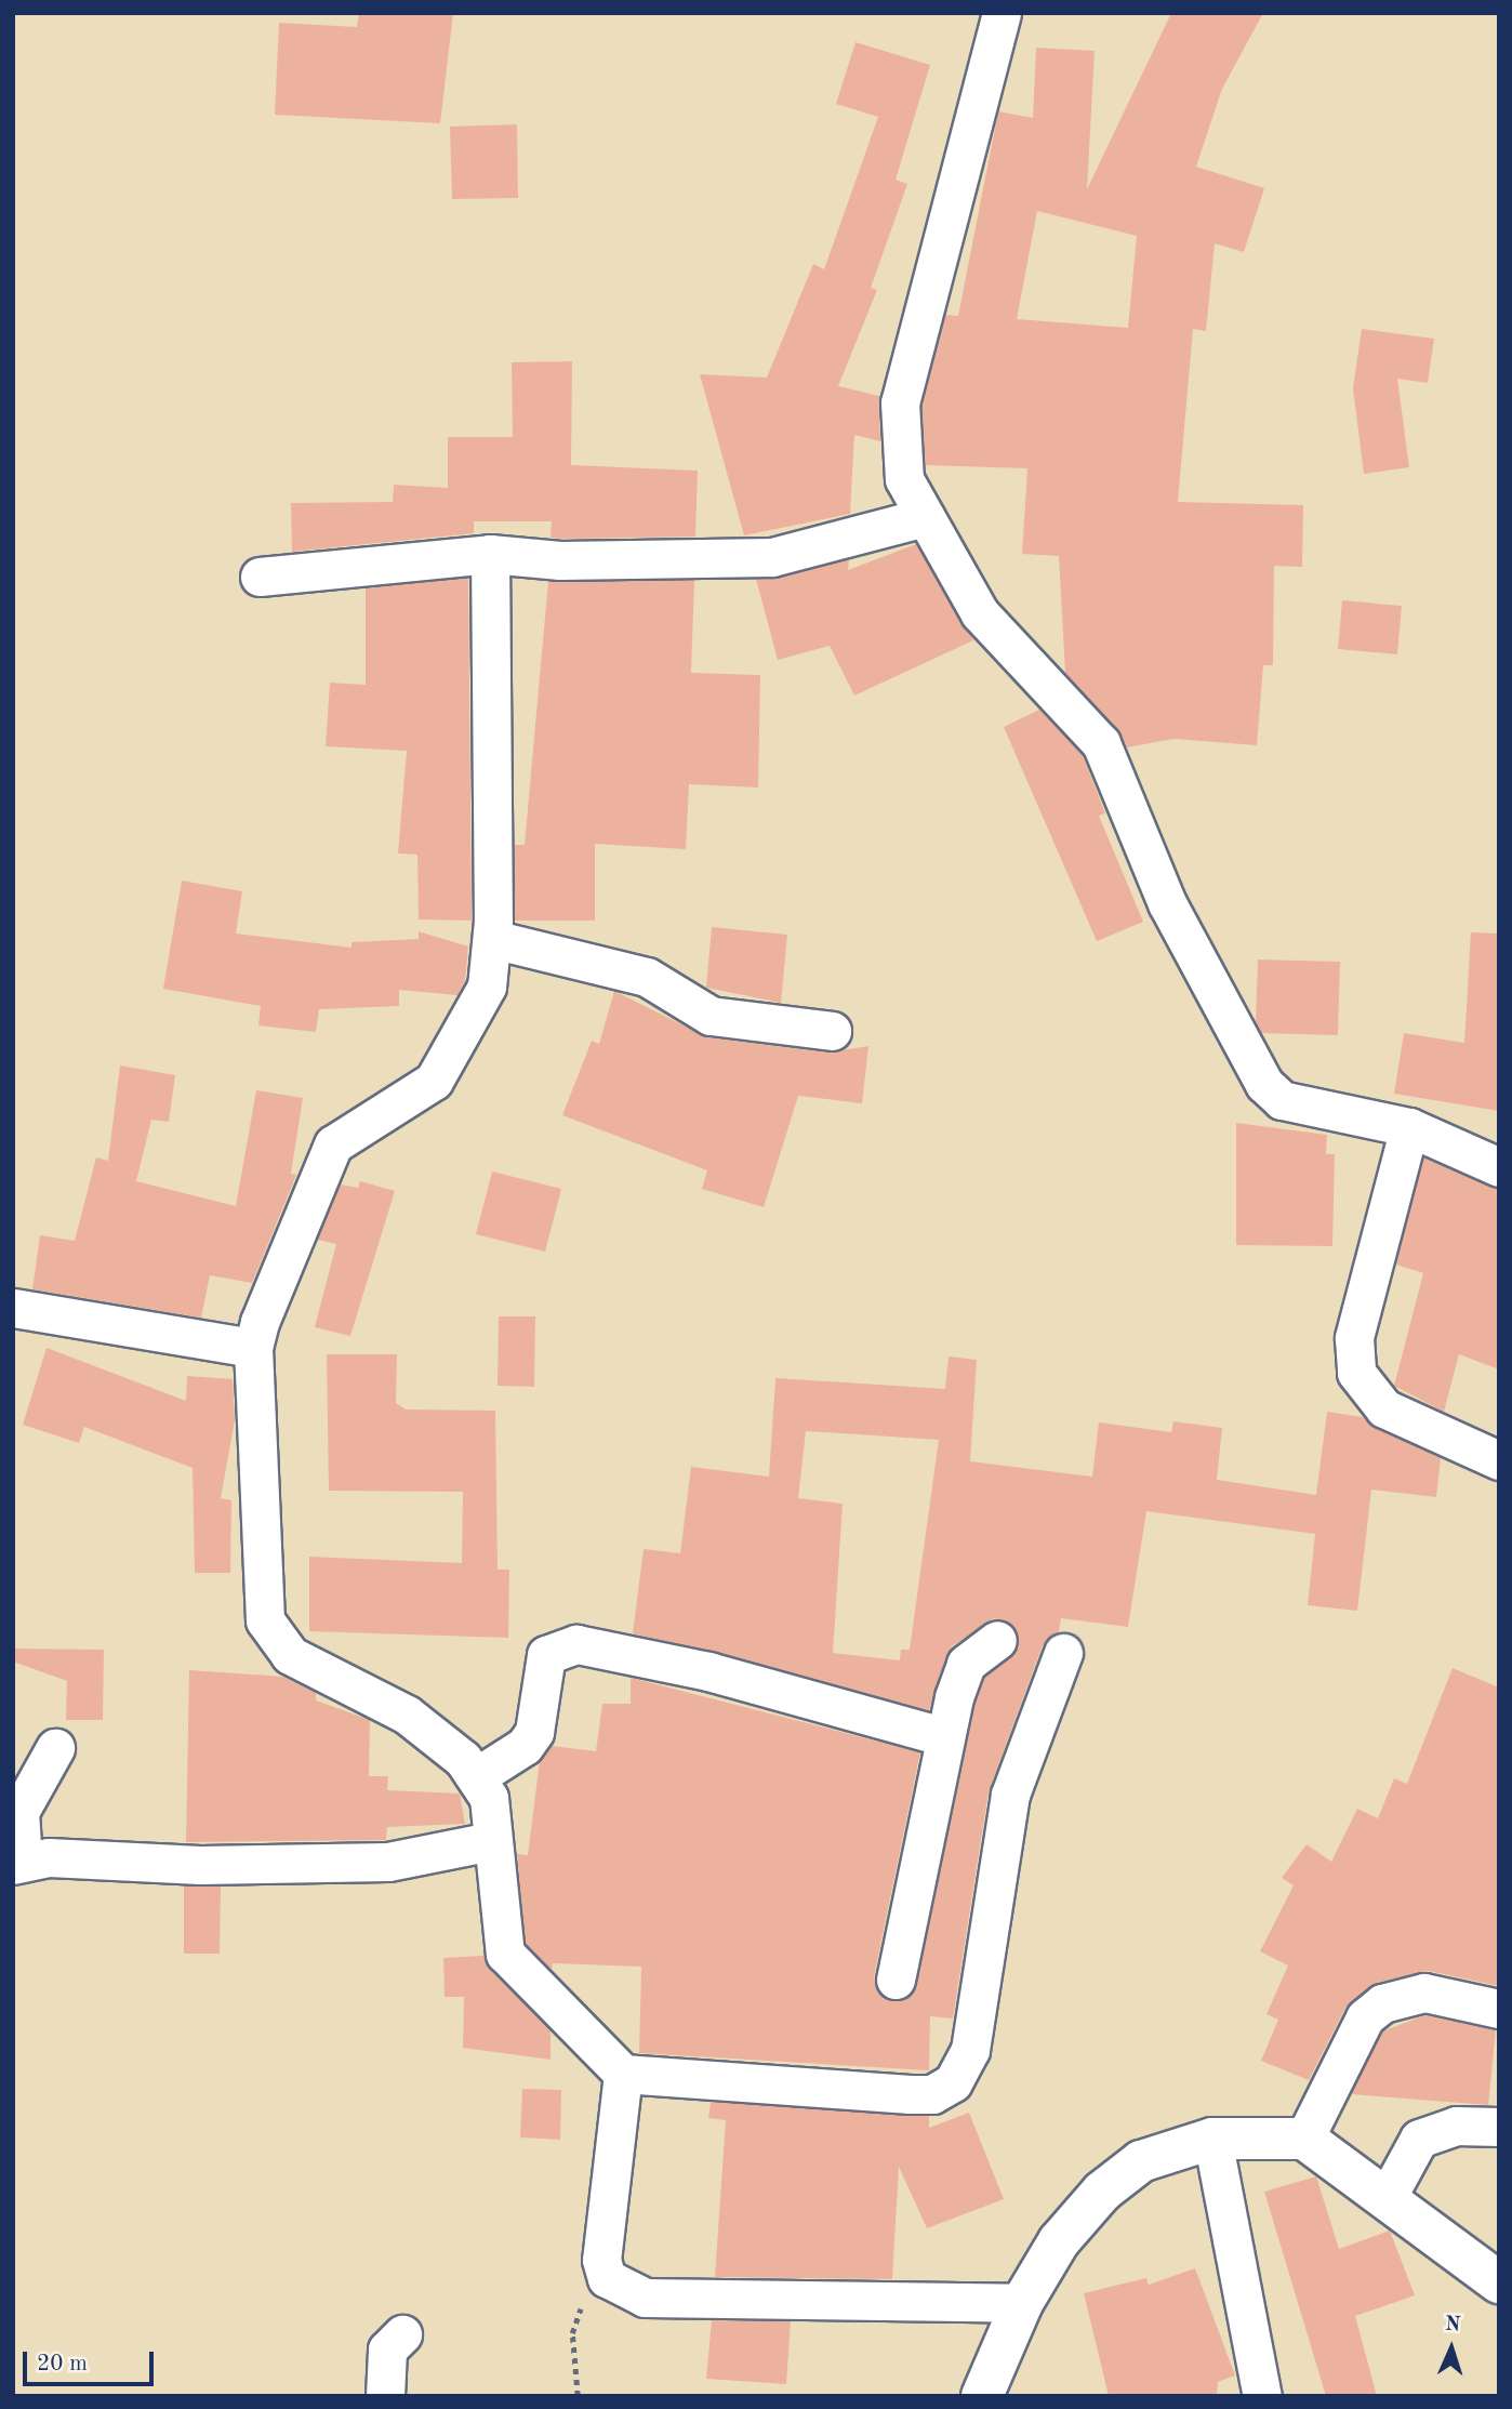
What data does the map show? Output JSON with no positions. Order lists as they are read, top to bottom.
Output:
{
  "scale_bar": "20 m",
  "north": "top"
}
